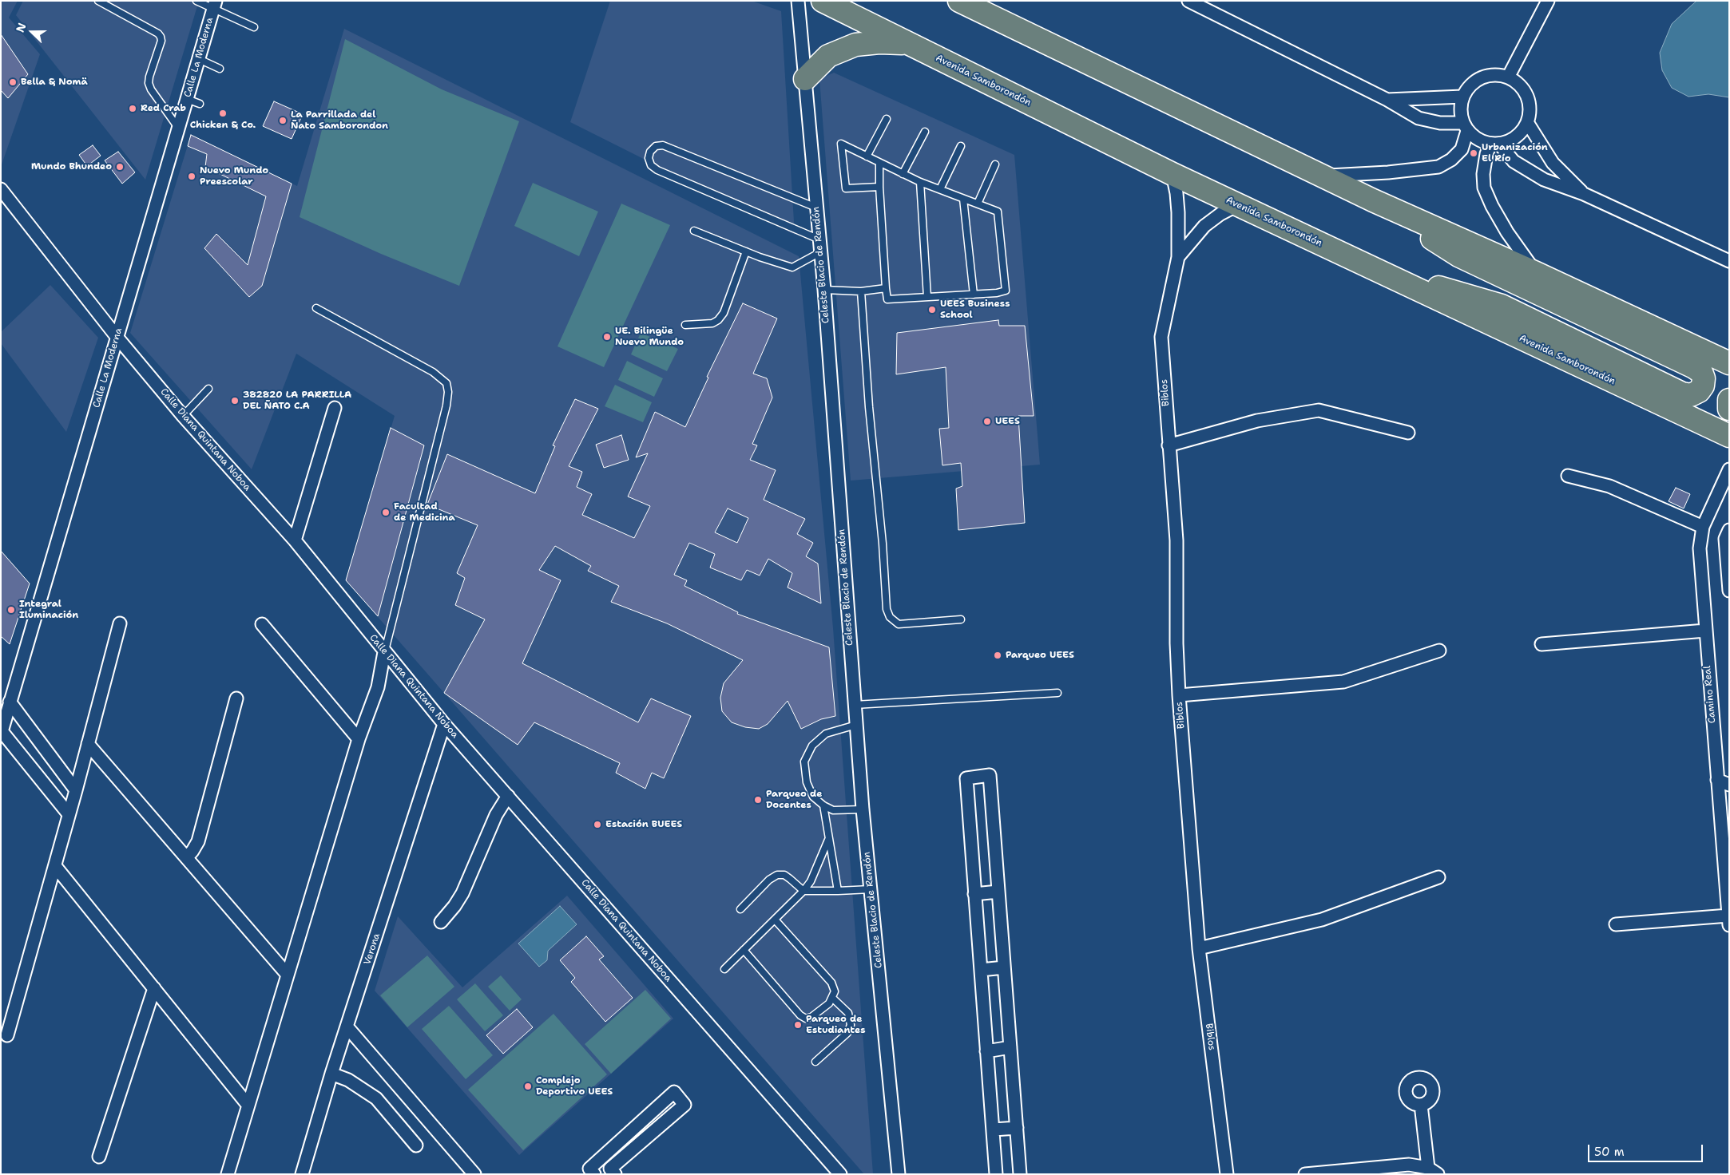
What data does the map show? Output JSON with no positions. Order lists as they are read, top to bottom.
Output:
{
  "streets": {
    "highway": ["Avenida Samborondón"],
    "street": [
      "Calle La Moderna",
      "Celeste Blacio de Rendón",
      "Biblos",
      "Calle Diana Quintana Noboa",
      "Camino Real",
      "Verona"
    ]
  },
  "crossings": [
    ["Calle La Moderna", "Calle Diana Quintana Noboa"],
    ["Avenida Samborondón", "Biblos"],
    ["Calle Diana Quintana Noboa", "Verona"]
  ],
  "places": [
    "Bella & Nomä",
    "Red Crab",
    "Chicken & Co.",
    "La Parrillada del Ñato Samborondon",
    "Urbanización El Río",
    "Mundo Bhundeo",
    "Nuevo Mundo Preescolar",
    "UEES Business School",
    "UE. Bilingüe Nuevo Mundo",
    "382820 LA PARRILLA DEL ÑATO C.A",
    "UEES",
    "Facultad de Medicina",
    "Integral Iluminación",
    "Parqueo UEES",
    "Parqueo de Docentes",
    "Estación BUEES",
    "Parqueo de Estudiantes",
    "Complejo Deportivo UEES"
  ],
  "scale_bar": "50 m",
  "north": "left"
}
